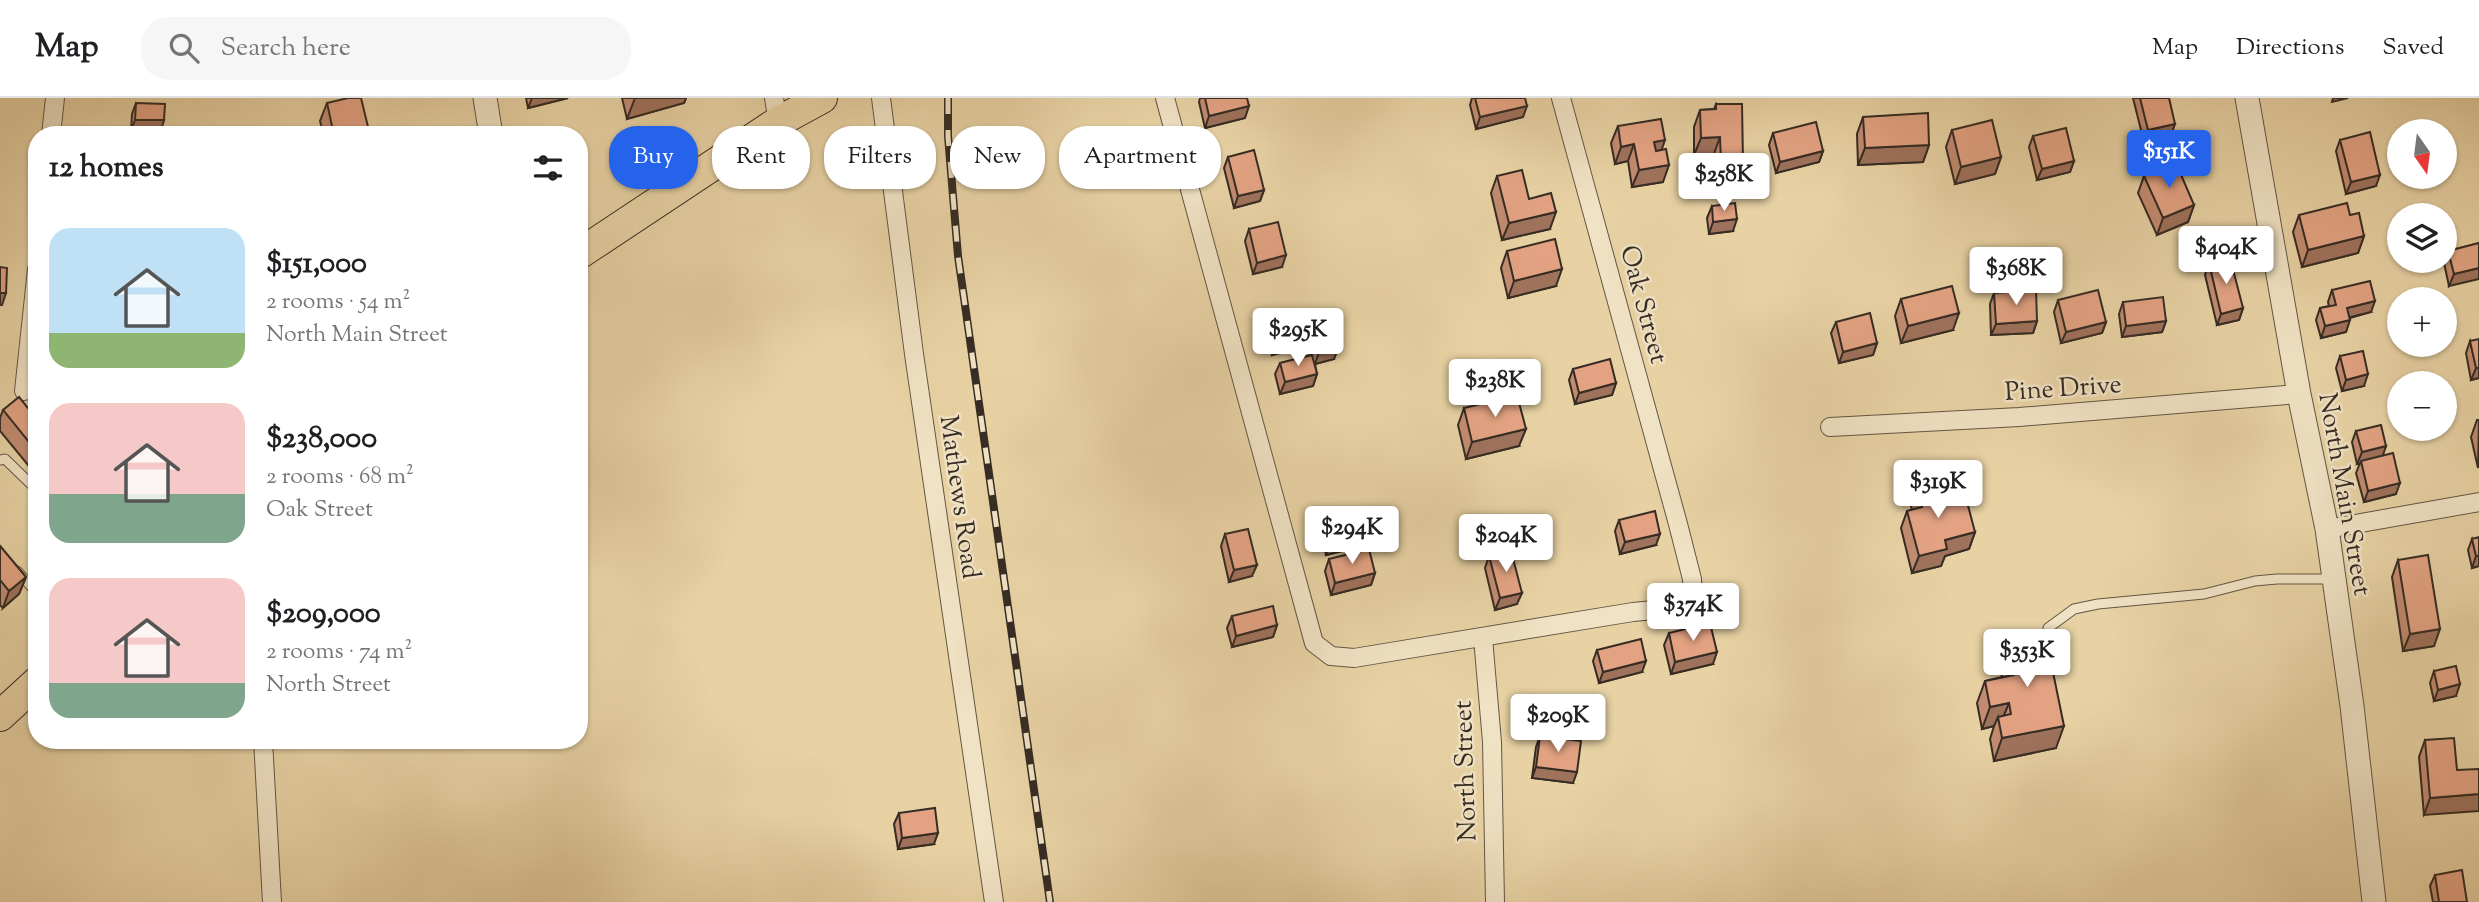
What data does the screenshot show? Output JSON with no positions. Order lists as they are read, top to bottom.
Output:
{
  "streets": {
    "street": [
      "Oak Street",
      "Pine Drive",
      "North Main Street",
      "Mathews Road",
      "North Street"
    ]
  },
  "crossings": [
    ["Oak Street", "North Street"],
    ["Pine Drive", "North Main Street"]
  ],
  "north": "bottom",
  "page": {
    "header": "Map",
    "search": "Search here",
    "nav": ["Map", "Directions", "Saved"],
    "map_buttons": ["+", "−"],
    "chip": [
      "Buy",
      "Rent",
      "Filters",
      "New",
      "Apartment"
    ],
    "heading": "12 homes",
    "price": [
      "$151K",
      "$258K",
      "$404K",
      "$368K",
      "$295K",
      "$238K",
      "$319K",
      "$294K",
      "$204K",
      "$374K",
      "$353K",
      "$209K"
    ],
    "list": [
      {
        "name": "$151,000",
        "note": "2 rooms · 54 m² · North Main Street"
      },
      {
        "name": "$238,000",
        "note": "2 rooms · 68 m² · Oak Street"
      },
      {
        "name": "$209,000",
        "note": "2 rooms · 74 m² · North Street"
      }
    ]
  }
}
